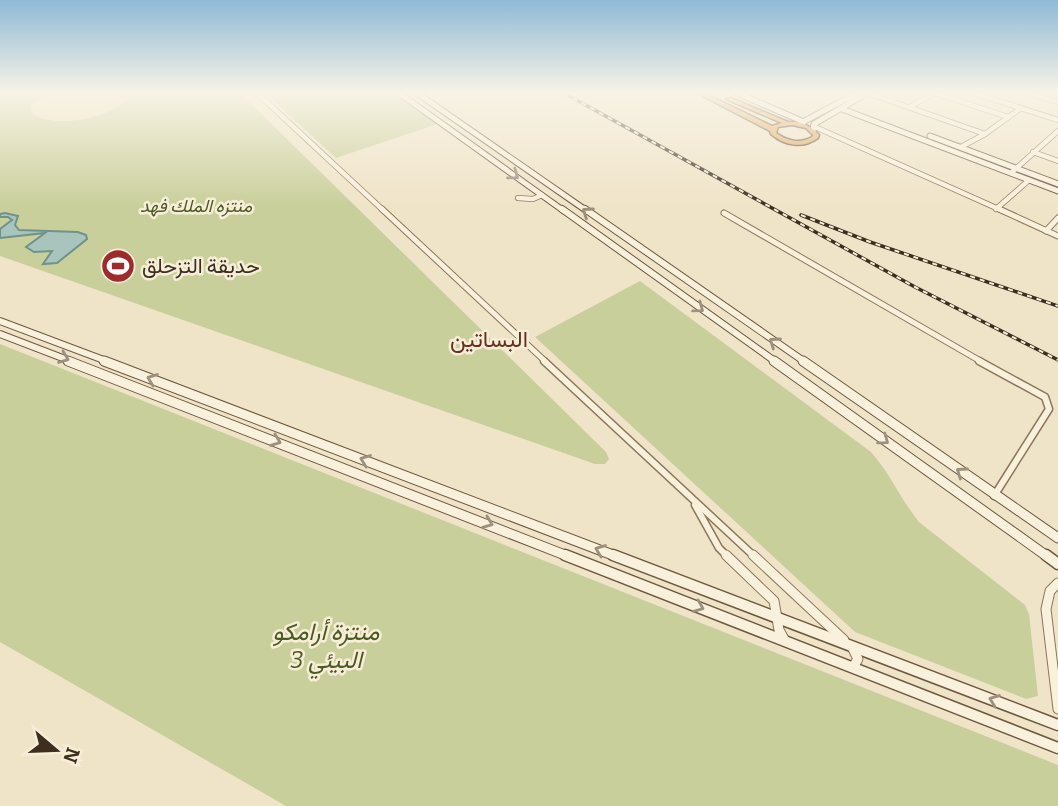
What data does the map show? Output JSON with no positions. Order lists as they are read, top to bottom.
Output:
{
  "districts": ["البساتين"],
  "parks": ["منتزه الملك فهد", "منتزة أرامكو البيئي 3"],
  "places": {
    "sports": ["حديقة التزحلق"]
  },
  "north": "right"
}
